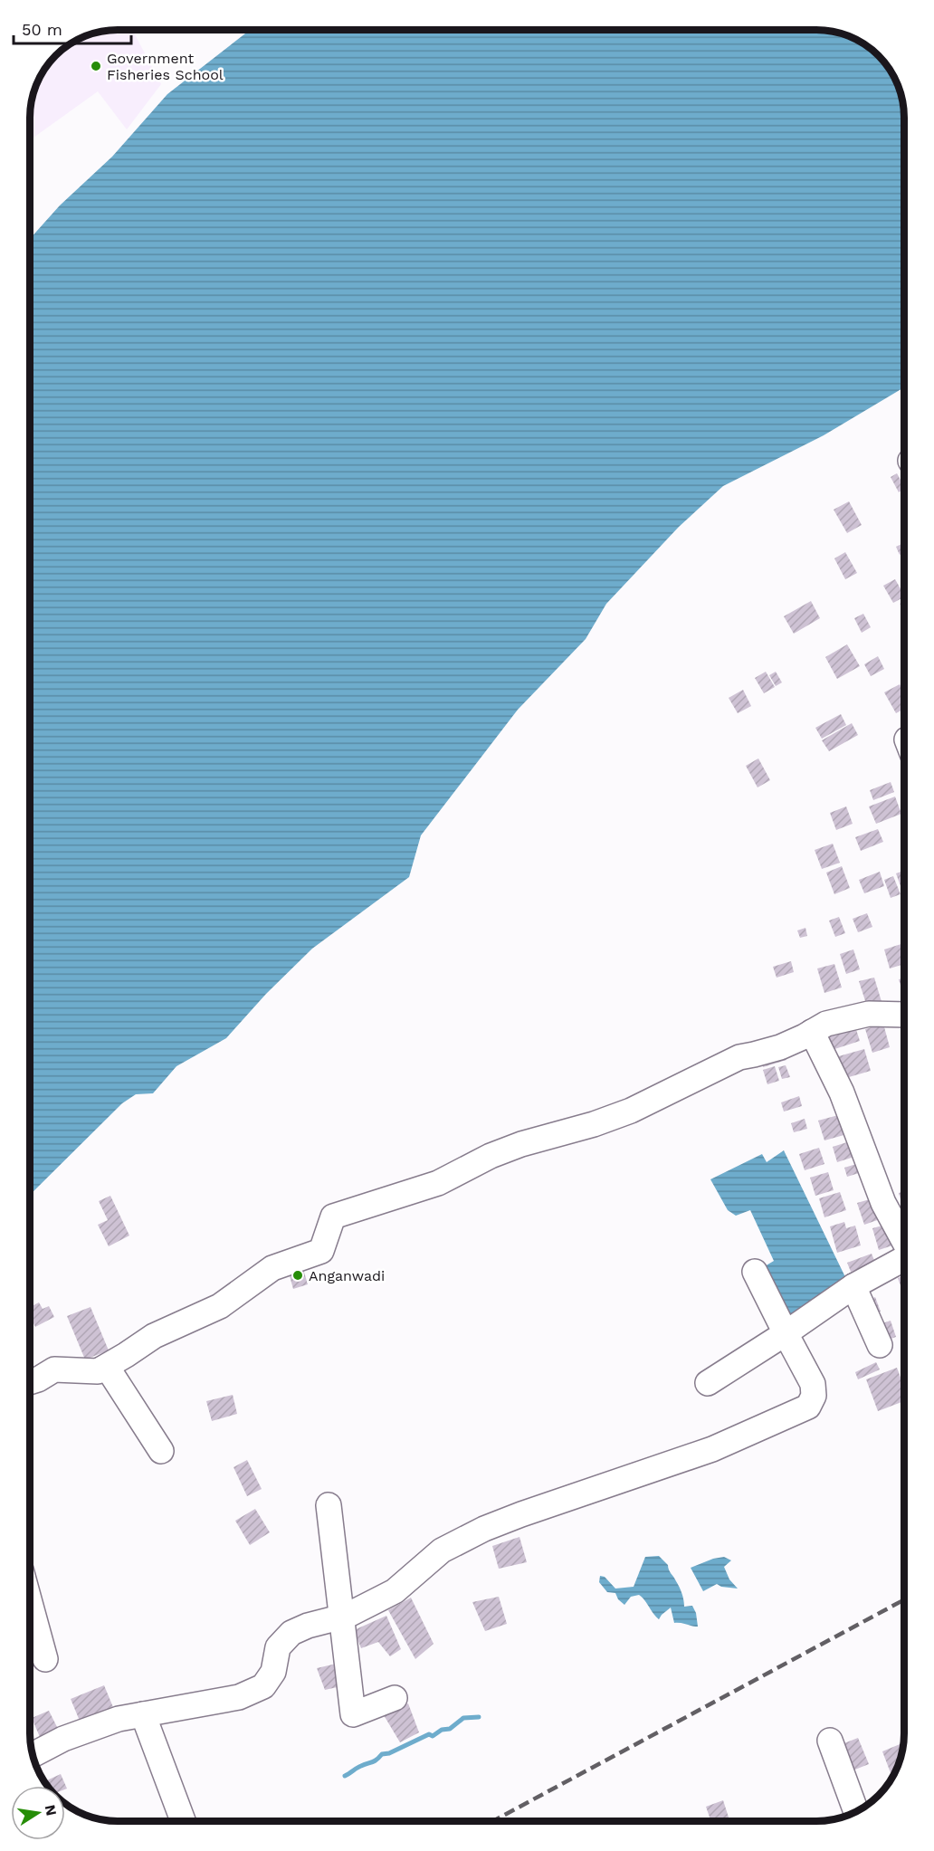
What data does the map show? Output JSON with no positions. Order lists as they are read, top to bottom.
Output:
{
  "places": ["Government Fisheries School", "Anganwadi"],
  "scale_bar": "50 m",
  "north": "right"
}
